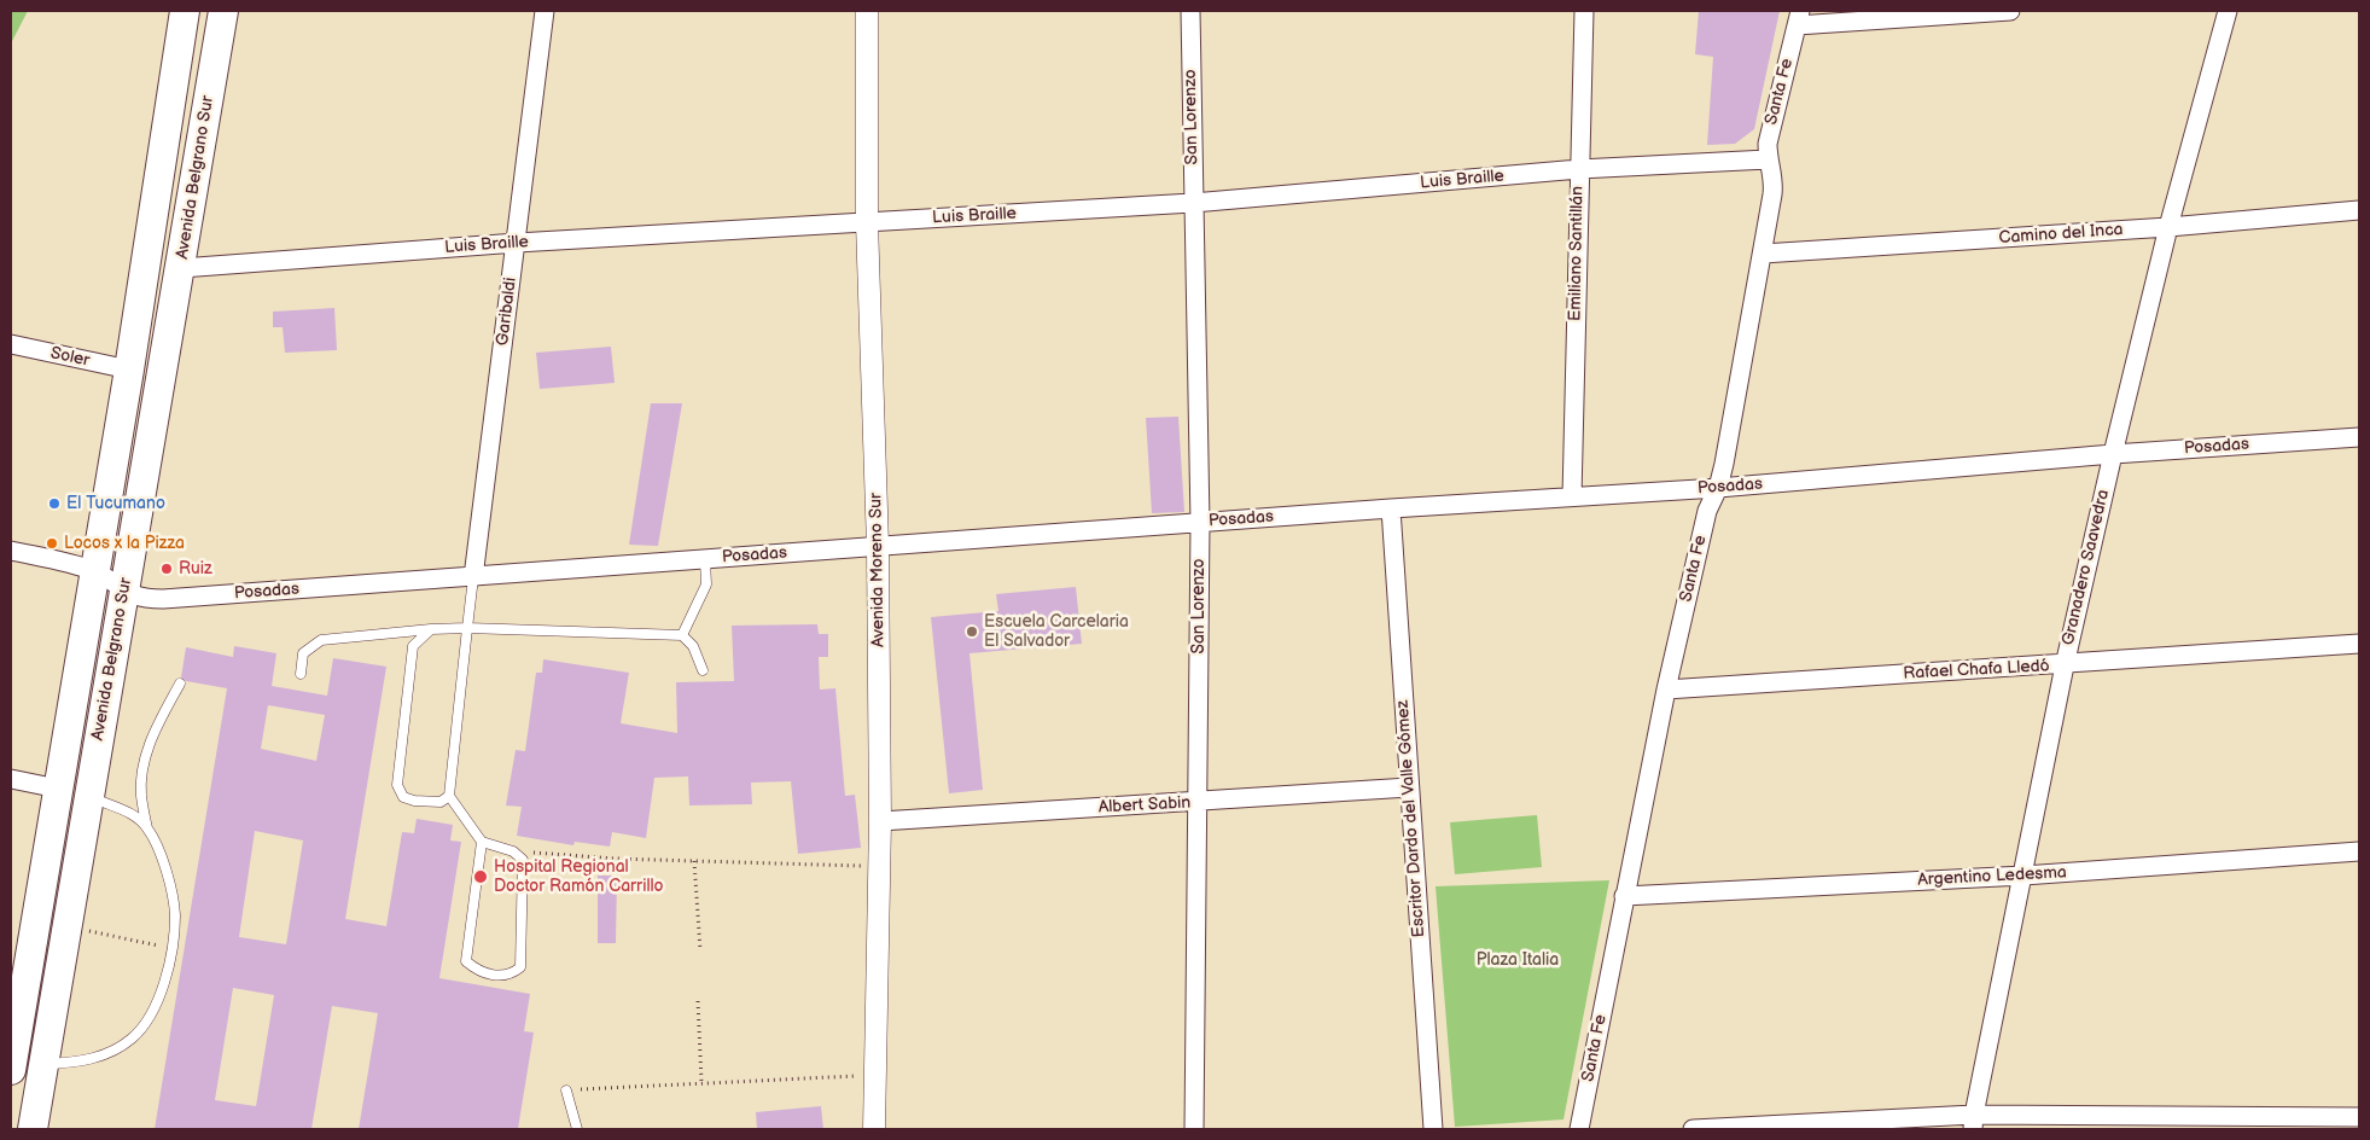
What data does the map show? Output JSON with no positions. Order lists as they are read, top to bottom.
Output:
{
  "streets": {
    "highway": ["Avenida Belgrano Sur"],
    "street": [
      "Santa Fe",
      "San Lorenzo",
      "Luis Braille",
      "Camino del Inca",
      "Emiliano Santillán",
      "Garibaldi",
      "Soler",
      "Posadas",
      "Granadero Saavedra",
      "Avenida Moreno Sur",
      "Rafael Chafa Lledó",
      "Albert Sabin",
      "Escritor Dardo del Valle Gómez",
      "Argentino Ledesma"
    ]
  },
  "crossings": [
    ["Santa Fe", "Luis Braille"],
    ["Santa Fe", "Camino del Inca"],
    ["Santa Fe", "Posadas"],
    ["Santa Fe", "Rafael Chafa Lledó"],
    ["Santa Fe", "Argentino Ledesma"],
    ["San Lorenzo", "Luis Braille"],
    ["San Lorenzo", "Posadas"],
    ["San Lorenzo", "Albert Sabin"],
    ["Avenida Belgrano Sur", "Luis Braille"],
    ["Avenida Belgrano Sur", "Soler"],
    ["Avenida Belgrano Sur", "Posadas"],
    ["Luis Braille", "Emiliano Santillán"],
    ["Luis Braille", "Garibaldi"],
    ["Luis Braille", "Avenida Moreno Sur"],
    ["Camino del Inca", "Granadero Saavedra"],
    ["Emiliano Santillán", "Posadas"],
    ["Garibaldi", "Posadas"],
    ["Posadas", "Granadero Saavedra"],
    ["Posadas", "Avenida Moreno Sur"],
    ["Posadas", "Escritor Dardo del Valle Gómez"],
    ["Granadero Saavedra", "Rafael Chafa Lledó"],
    ["Granadero Saavedra", "Argentino Ledesma"],
    ["Avenida Moreno Sur", "Albert Sabin"],
    ["Albert Sabin", "Escritor Dardo del Valle Gómez"]
  ],
  "parks": ["Plaza Italia"],
  "places": [
    "El Tucumano",
    "Locos x la Pizza",
    "Ruiz",
    "Escuela Carcelaria El Salvador",
    "Hospital Regional Doctor Ramón Carrillo"
  ]
}
